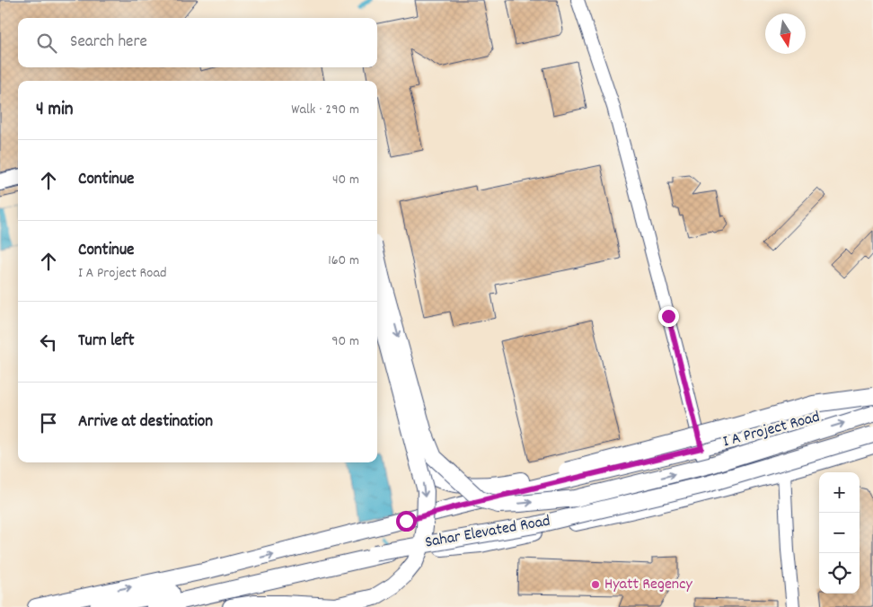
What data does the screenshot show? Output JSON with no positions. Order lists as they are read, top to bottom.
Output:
{
  "streets": {
    "main road": ["I A Project Road", "Sahar Elevated Road"]
  },
  "crossings": [
    ["I A Project Road", "Sahar Elevated Road"]
  ],
  "places": ["Hyatt Regency"],
  "north": "bottom",
  "page": {
    "search": "Search here",
    "heading": ["4 min", "Walk · 290 m"],
    "list": [
      ["Continue", "40 m"],
      ["Continue", "I A Project Road", "160 m"],
      ["Turn left", "90 m"],
      "Arrive at destination"
    ],
    "map_buttons": ["+", "−"]
  }
}
